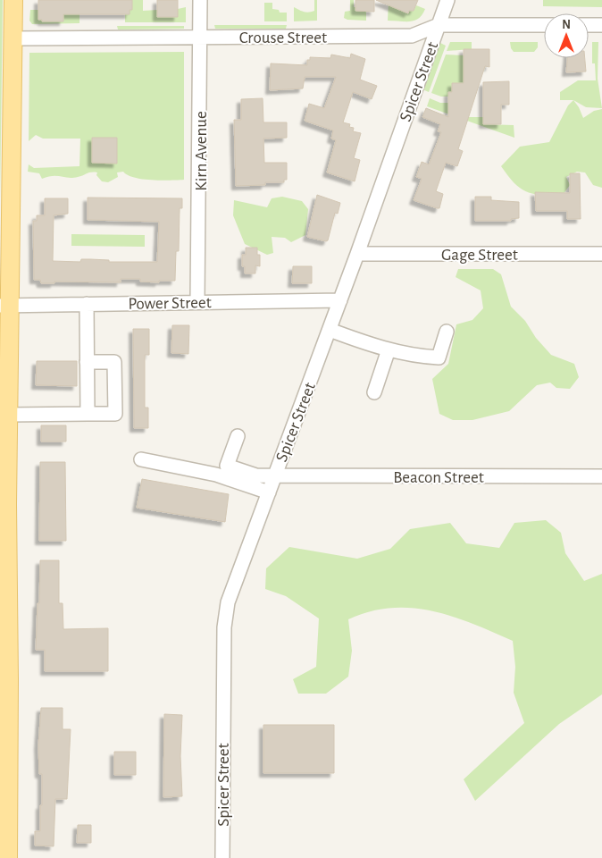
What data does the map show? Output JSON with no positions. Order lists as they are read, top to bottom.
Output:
{
  "streets": {
    "street": [
      "Crouse Street",
      "Spicer Street",
      "Kirn Avenue",
      "Gage Street",
      "Power Street",
      "Beacon Street"
    ]
  },
  "crossings": [
    ["Crouse Street", "Spicer Street"],
    ["Crouse Street", "Kirn Avenue"],
    ["Spicer Street", "Gage Street"],
    ["Spicer Street", "Power Street"],
    ["Spicer Street", "Beacon Street"],
    ["Kirn Avenue", "Power Street"]
  ],
  "north": "top"
}
